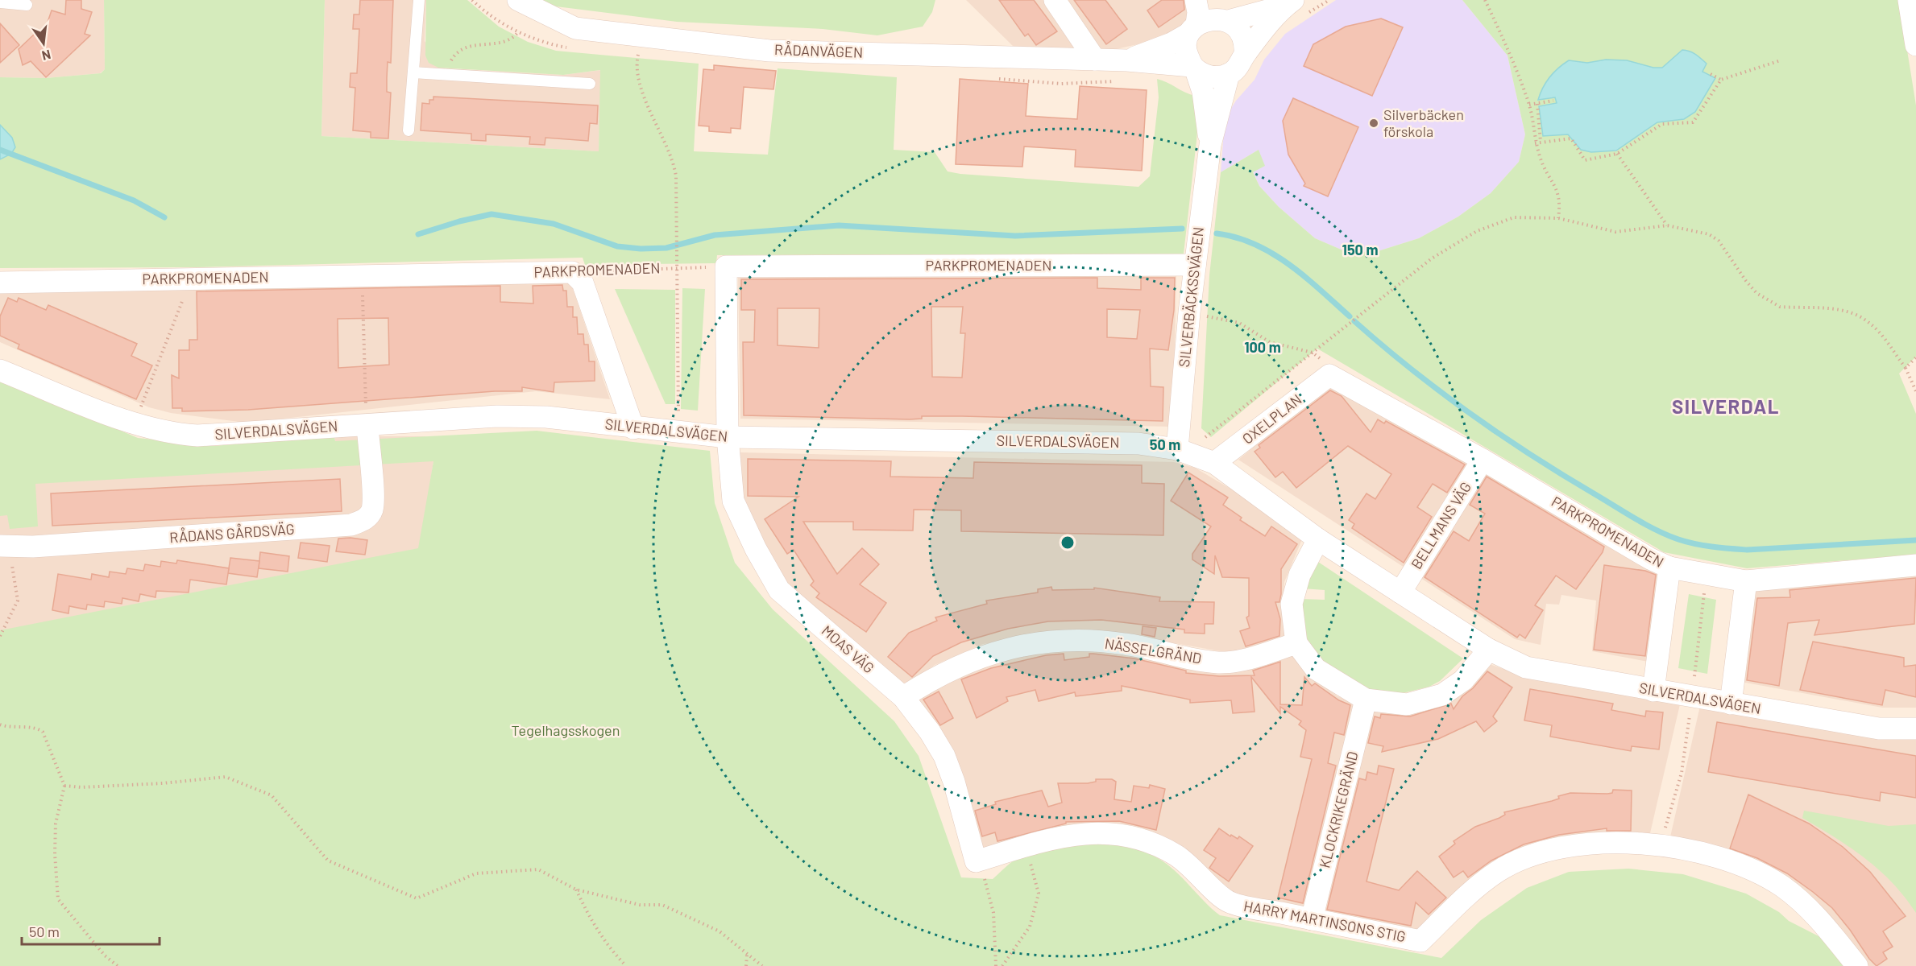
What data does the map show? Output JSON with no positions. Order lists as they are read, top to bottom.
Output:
{
  "streets": {
    "street": [
      "RÅDANVÄGEN",
      "PARKPROMENADEN",
      "SILVERBÄCKSSVÄGEN",
      "OXELPLAN",
      "SILVERDALSVÄGEN",
      "BELLMANS VÄG",
      "RÅDANS GÅRDSVÄG",
      "MOAS VÄG",
      "NÄSSELGRÄND",
      "KLOCKRIKEGRÄND",
      "HARRY MARTINSONS STIG"
    ]
  },
  "crossings": [
    ["RÅDANVÄGEN", "SILVERBÄCKSSVÄGEN"],
    ["PARKPROMENADEN", "SILVERBÄCKSSVÄGEN"],
    ["PARKPROMENADEN", "OXELPLAN"],
    ["PARKPROMENADEN", "BELLMANS VÄG"],
    ["PARKPROMENADEN", "MOAS VÄG"],
    ["SILVERBÄCKSSVÄGEN", "SILVERDALSVÄGEN"],
    ["OXELPLAN", "SILVERDALSVÄGEN"],
    ["SILVERDALSVÄGEN", "BELLMANS VÄG"],
    ["SILVERDALSVÄGEN", "RÅDANS GÅRDSVÄG"],
    ["SILVERDALSVÄGEN", "MOAS VÄG"],
    ["MOAS VÄG", "NÄSSELGRÄND"],
    ["MOAS VÄG", "HARRY MARTINSONS STIG"],
    ["KLOCKRIKEGRÄND", "HARRY MARTINSONS STIG"]
  ],
  "districts": ["SILVERDAL"],
  "parks": ["Tegelhagsskogen"],
  "places": ["Silverbäcken förskola"],
  "scale_bar": "50 m",
  "north": "bottom",
  "rings": ["150 m", "100 m", "50 m"]
}
